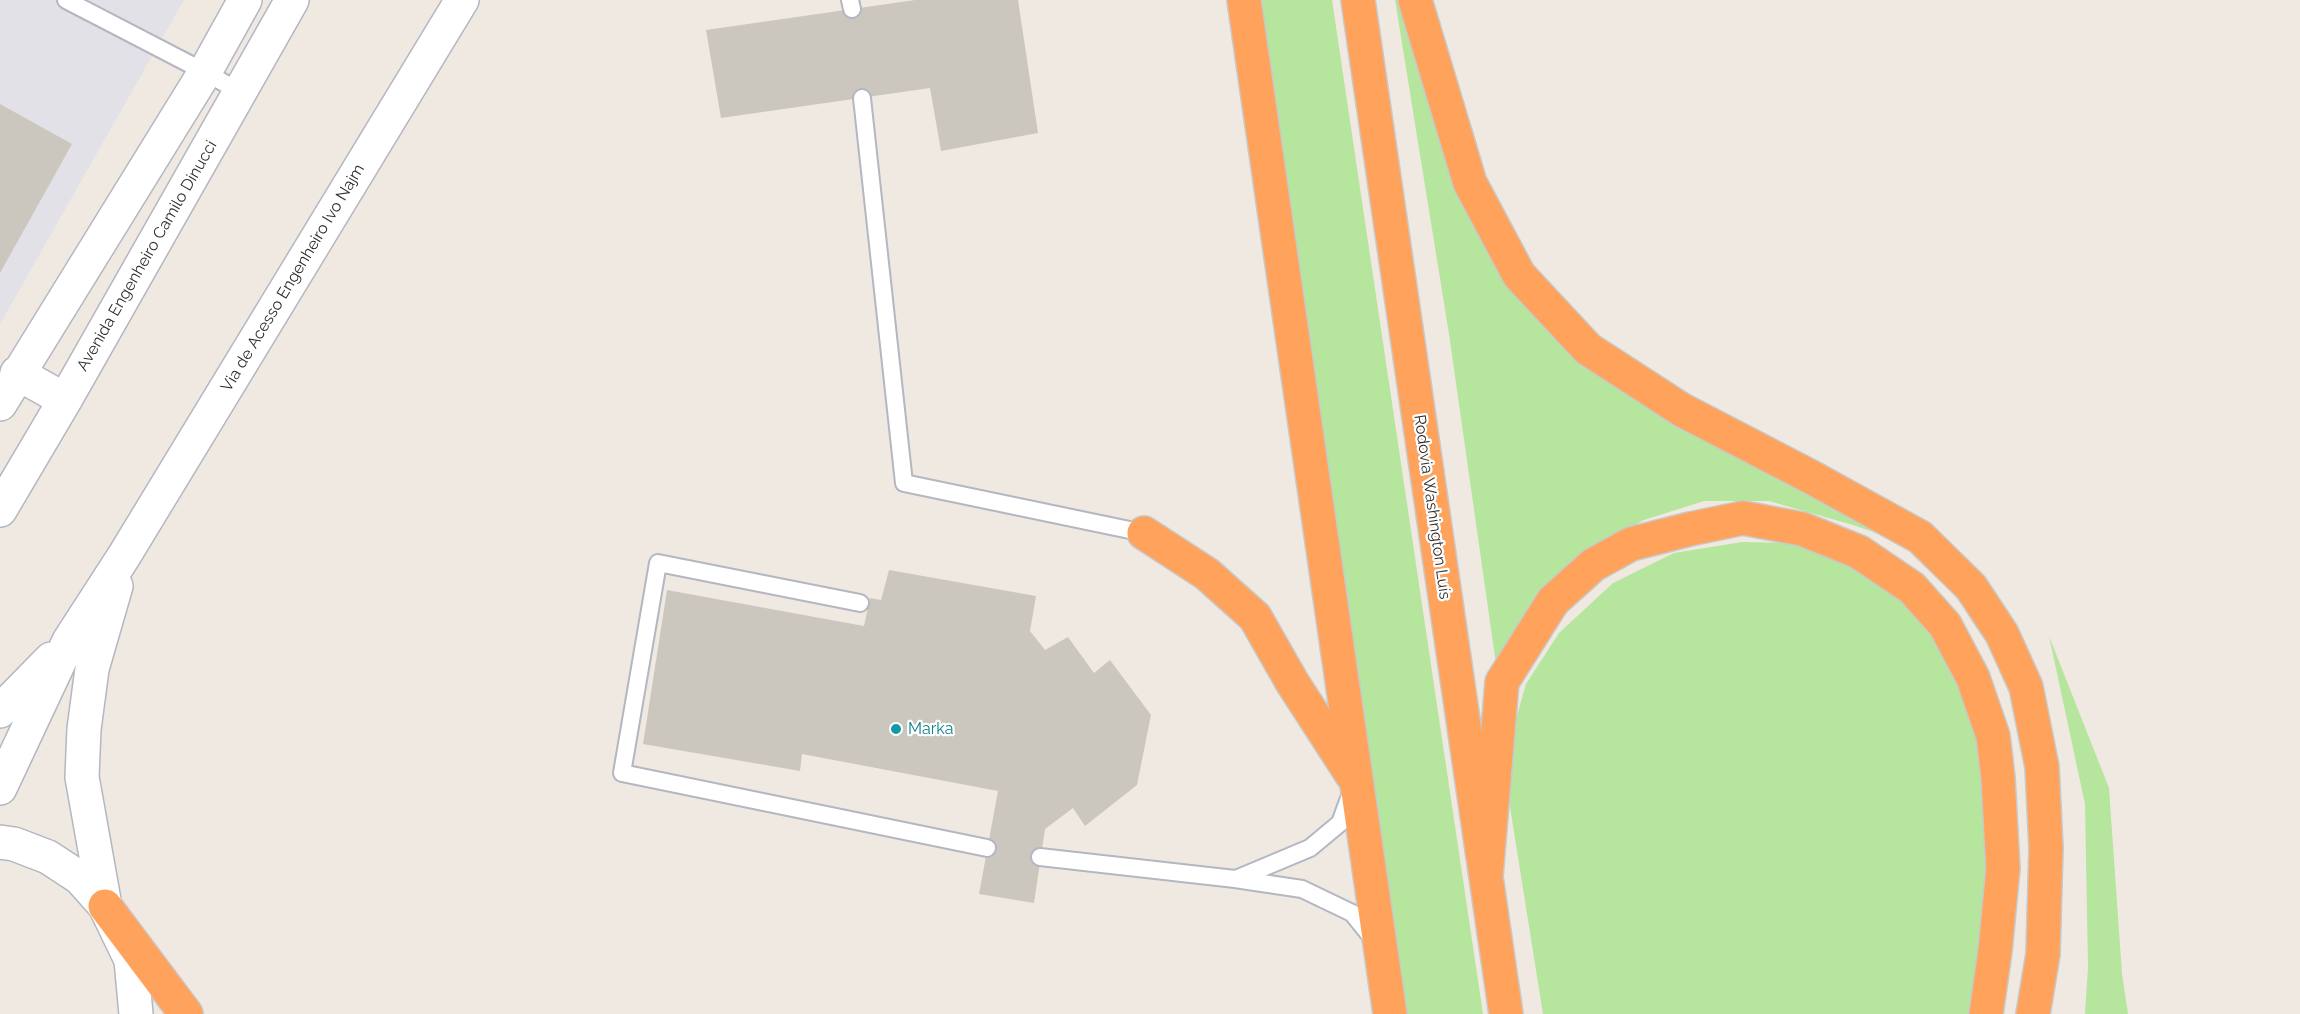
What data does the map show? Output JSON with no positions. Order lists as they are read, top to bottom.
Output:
{
  "streets": {
    "highway": ["Rodovia Washington Luís"],
    "main road": ["Avenida Engenheiro Camilo Dinucci", "Via de Acesso Engenheiro Ivo Najm"]
  },
  "places": ["Marka"]
}
